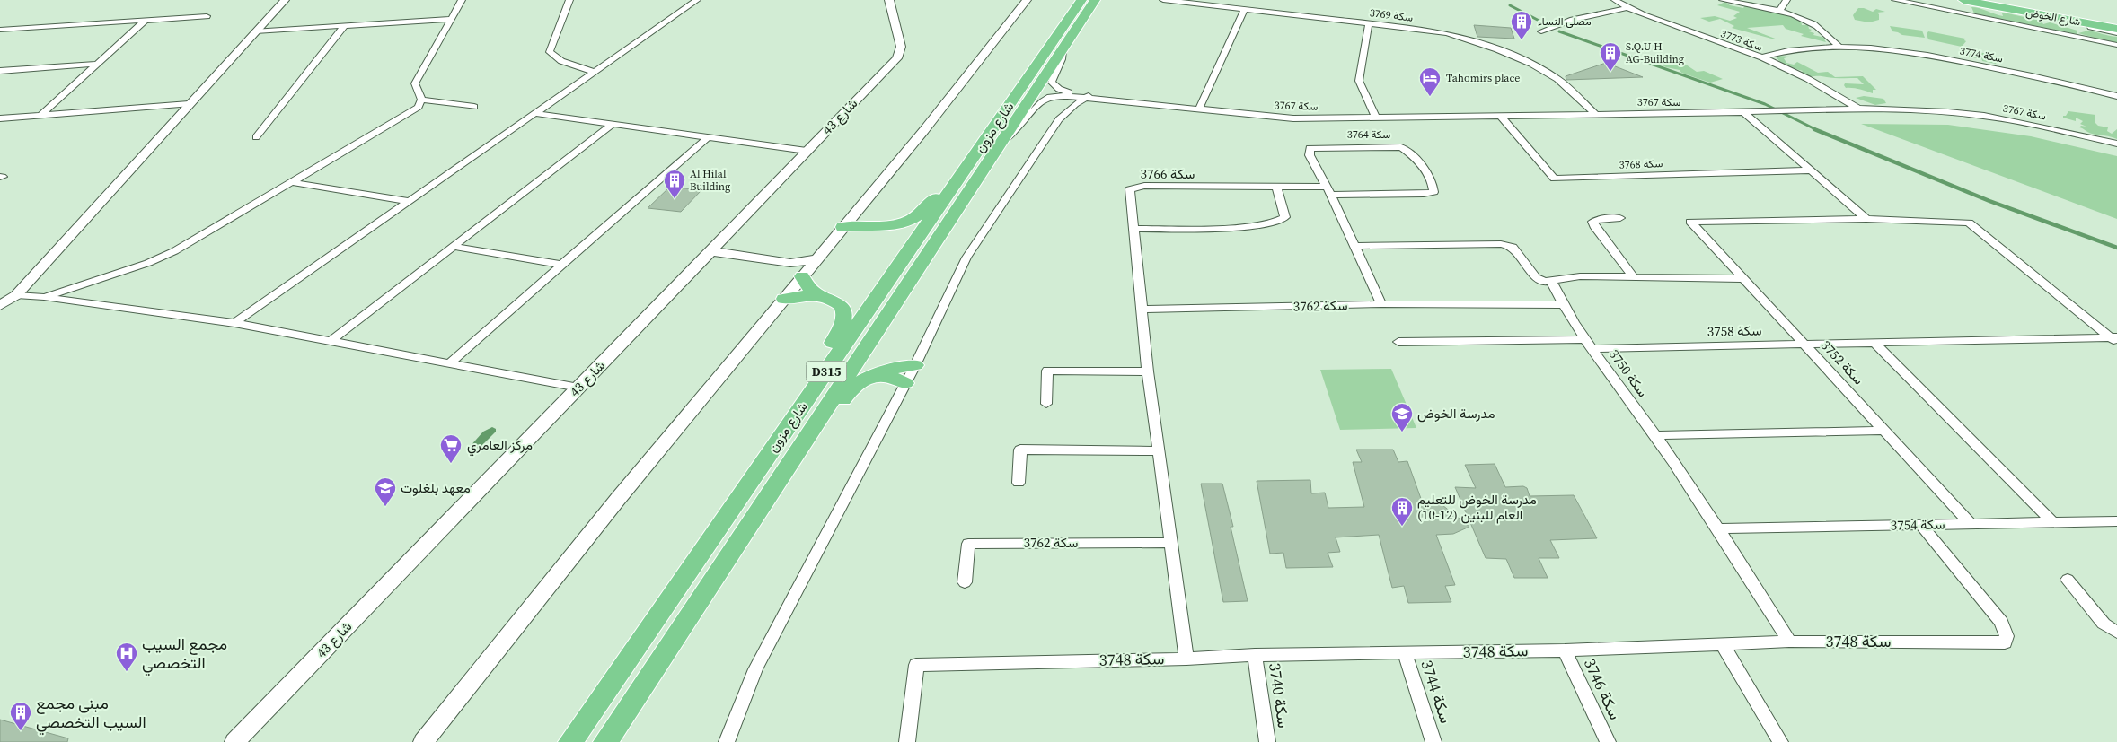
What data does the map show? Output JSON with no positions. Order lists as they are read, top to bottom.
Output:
{
  "streets": {
    "main road": ["شارع الخوض", "شارع مزون", "D315"],
    "street": [
      "سكة 3769",
      "سكة 3773",
      "سكة 3774",
      "سكة 3767",
      "شارع 43",
      "سكة 3764",
      "سكة 3768",
      "سكة 3766",
      "سكة 3762",
      "سكة 3758",
      "سكة 3752",
      "سكة 3750",
      "سكة 3754",
      "سكة 3748",
      "سكة 3746",
      "سكة 3744",
      "سكة 3740"
    ]
  },
  "crossings": [
    ["سكة 3769", "سكة 3767"],
    ["سكة 3773", "سكة 3774"],
    ["سكة 3773", "سكة 3767"],
    ["سكة 3767", "سكة 3768"],
    ["سكة 3764", "سكة 3766"],
    ["سكة 3764", "سكة 3762"],
    ["سكة 3766", "سكة 3762"],
    ["سكة 3762", "سكة 3750"],
    ["سكة 3758", "سكة 3752"],
    ["سكة 3758", "سكة 3750"],
    ["سكة 3752", "سكة 3754"],
    ["سكة 3750", "سكة 3754"],
    ["سكة 3750", "سكة 3748"],
    ["سكة 3754", "سكة 3748"],
    ["سكة 3748", "سكة 3746"],
    ["سكة 3748", "سكة 3744"],
    ["سكة 3748", "سكة 3740"]
  ],
  "places": {
    "building": [
      "مصلى النساء",
      "S.Q.U H AG-Building",
      "Al Hilal Building",
      "مدرسة الخوض للتعليم العام للبنين (12-10)",
      "مبنى مجمع السيب التخصصي"
    ],
    "hotel": ["Tahomirs place"],
    "school or university": ["مدرسة الخوض", "معهد بلغلوت"],
    "supermarket": ["مركز العامري"],
    "hospital": ["مجمع السيب التخصصي"]
  }
}
